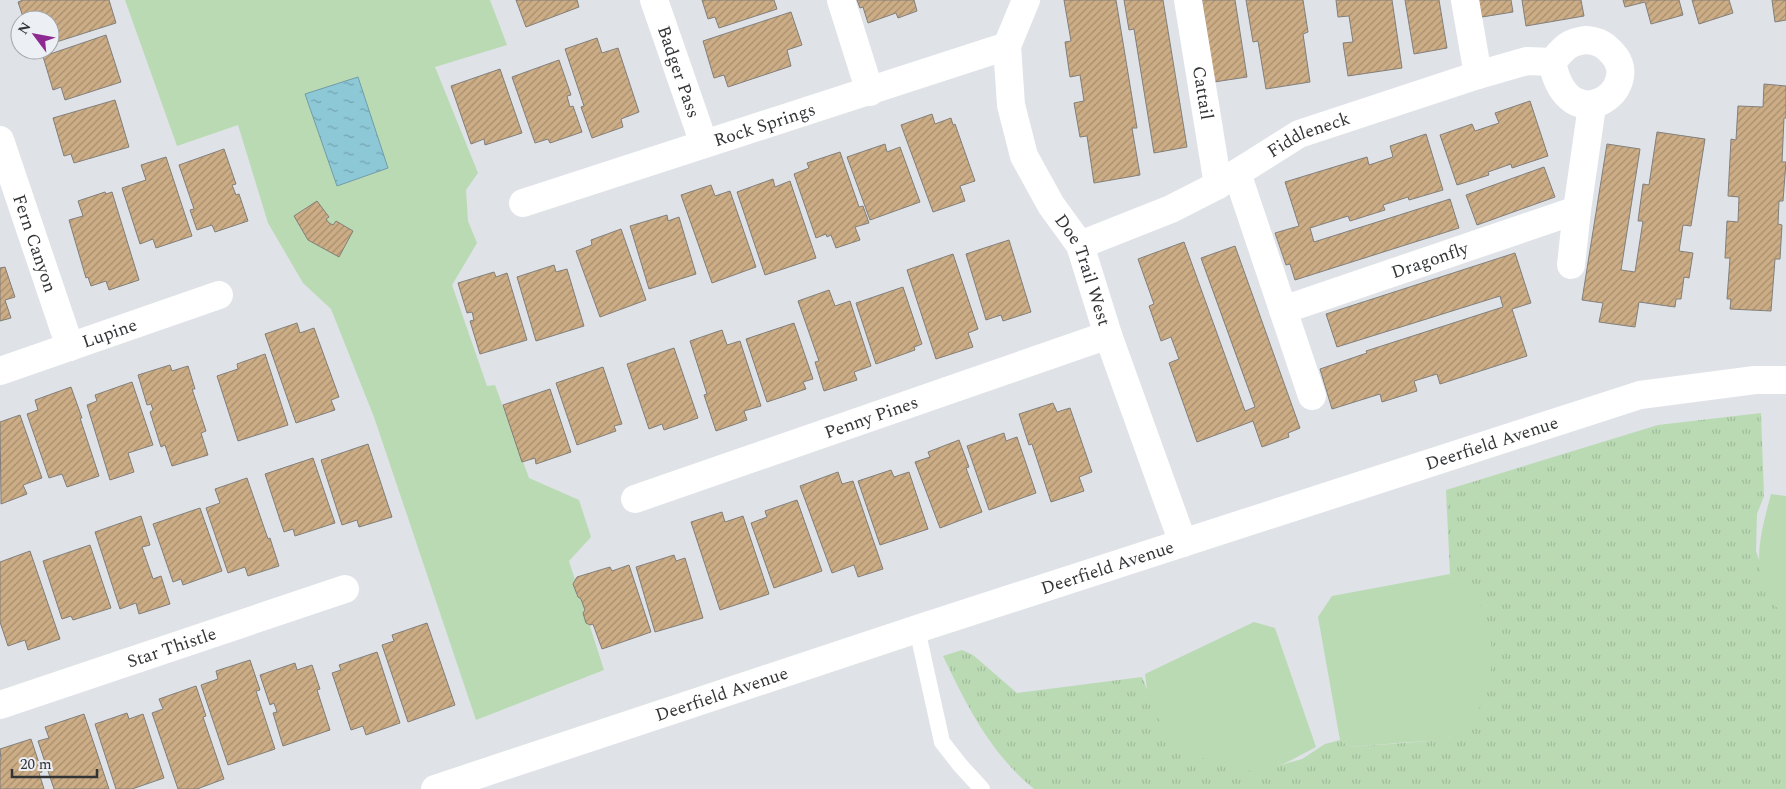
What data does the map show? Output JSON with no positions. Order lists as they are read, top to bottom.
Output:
{
  "streets": {
    "street": [
      "Badger Pass",
      "Cattail",
      "Rock Springs",
      "Fiddleneck",
      "Fern Canyon",
      "Dragonfly",
      "Doe Trail West",
      "Lupine",
      "Penny Pines",
      "Deerfield Avenue",
      "Star Thistle"
    ]
  },
  "crossings": [
    ["Badger Pass", "Rock Springs"],
    ["Cattail", "Fiddleneck"],
    ["Rock Springs", "Doe Trail West"],
    ["Fiddleneck", "Doe Trail West"],
    ["Fern Canyon", "Lupine"],
    ["Doe Trail West", "Penny Pines"],
    ["Doe Trail West", "Deerfield Avenue"]
  ],
  "scale_bar": "20 m",
  "north": "top left"
}
